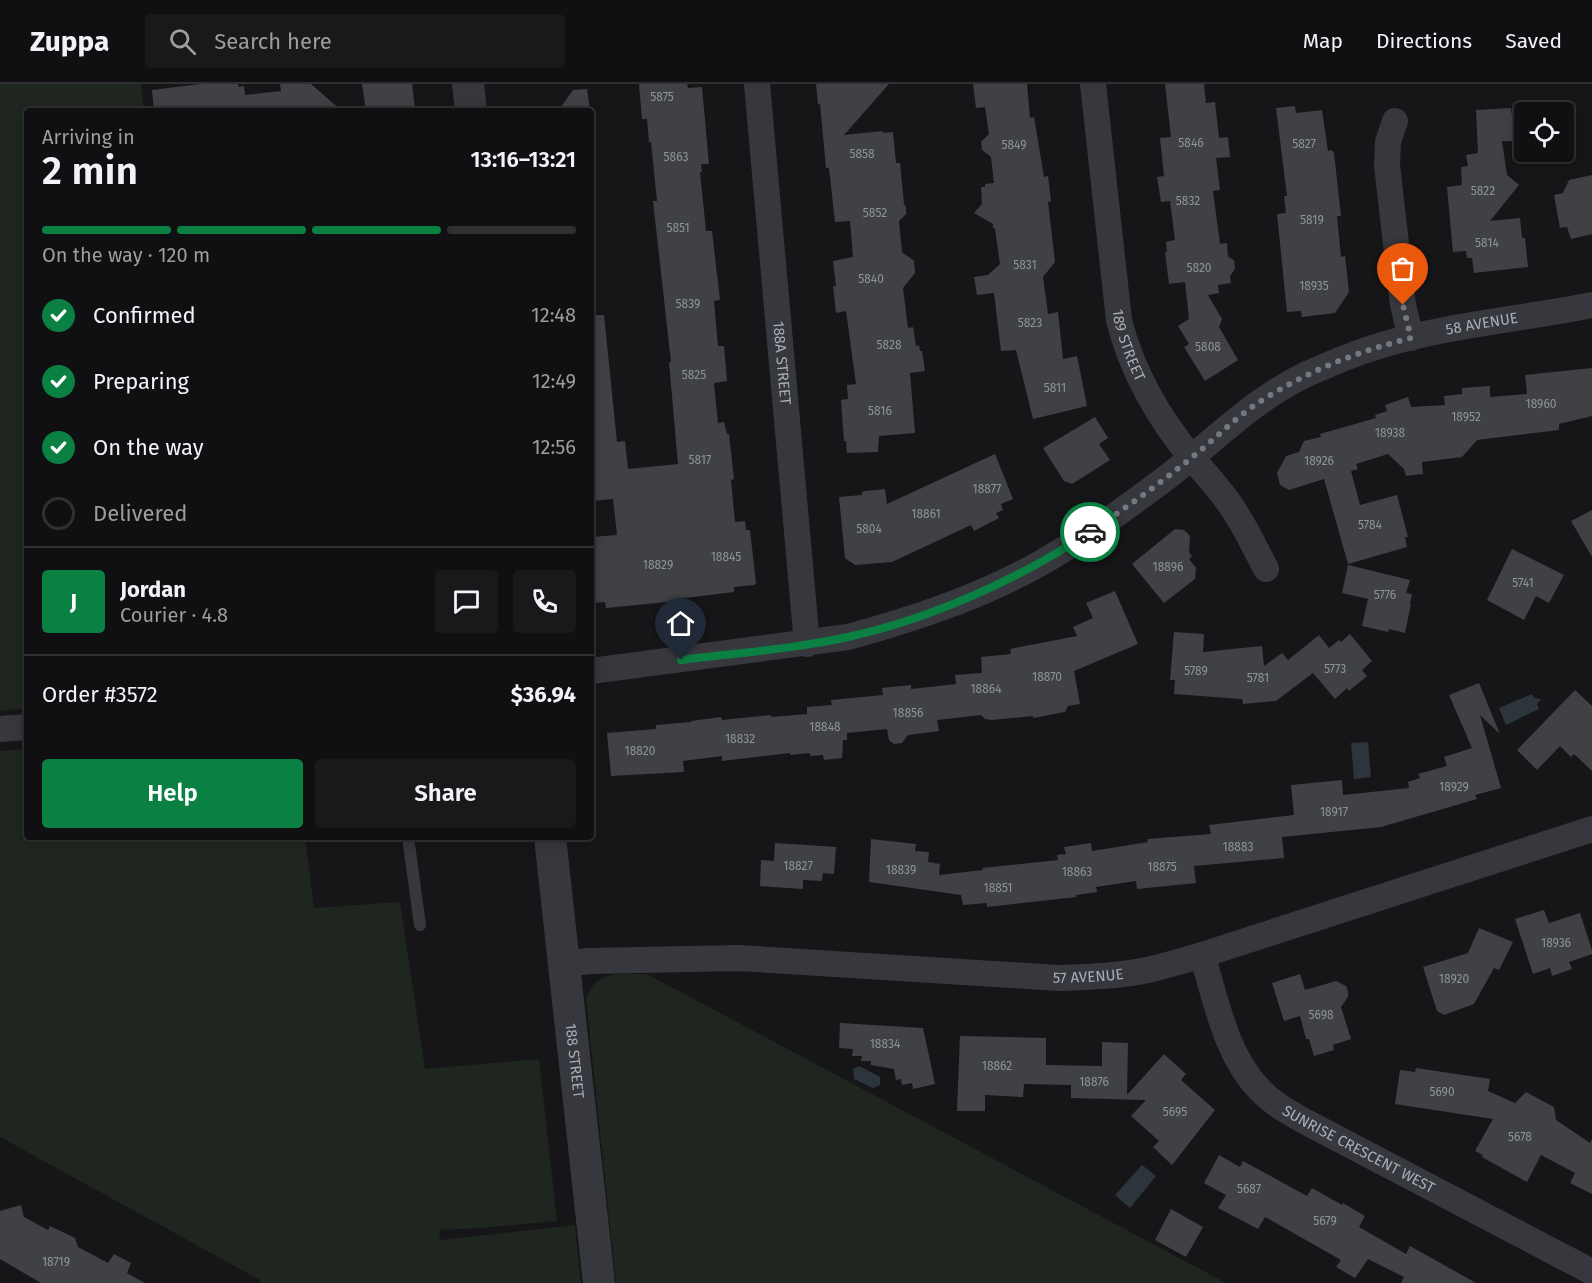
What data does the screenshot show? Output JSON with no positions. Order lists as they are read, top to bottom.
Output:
{
  "streets": {
    "street": [
      "58 AVENUE",
      "189 STREET",
      "188A STREET",
      "57 AVENUE",
      "188 STREET",
      "SUNRISE CRESCENT WEST"
    ]
  },
  "crossings": [
    ["58 AVENUE", "189 STREET"],
    ["58 AVENUE", "188A STREET"],
    ["57 AVENUE", "188 STREET"],
    ["57 AVENUE", "SUNRISE CRESCENT WEST"]
  ],
  "house_numbers": [
    "5875",
    "5846",
    "5827",
    "5849",
    "5858",
    "5863",
    "5822",
    "5832",
    "5852",
    "5819",
    "5851",
    "5814",
    "5831",
    "5820",
    "5840",
    "18935",
    "5839",
    "5823",
    "5828",
    "5808",
    "5825",
    "5811",
    "18960",
    "5816",
    "18952",
    "18938",
    "5817",
    "18926",
    "18877",
    "18861",
    "5784",
    "5804",
    "18845",
    "18829",
    "18896",
    "5741",
    "5776",
    "5773",
    "5789",
    "18870",
    "5781",
    "18864",
    "18856",
    "18848",
    "18832",
    "18820",
    "18929",
    "18917",
    "18883",
    "18827",
    "18875",
    "18839",
    "18863",
    "18851",
    "18936",
    "18920",
    "5698",
    "18834",
    "18862",
    "18876",
    "5690",
    "5695",
    "5678",
    "5687",
    "5679",
    "18719"
  ],
  "page": {
    "header": "Zuppa",
    "search": "Search here",
    "nav": ["Map", "Directions", "Saved"],
    "heading": ["2 min", "Arriving in", "13:16–13:21"],
    "panel": [
      "Jordan",
      "Courier · 4.8",
      "Order #3572",
      "$36.94"
    ],
    "bar": "On the way · 120 m",
    "list": [
      ["Confirmed", "12:48"],
      ["Preparing", "12:49"],
      ["On the way", "12:56"],
      "Delivered"
    ],
    "round": "J",
    "buttons": ["Help", "Share"]
  }
}
